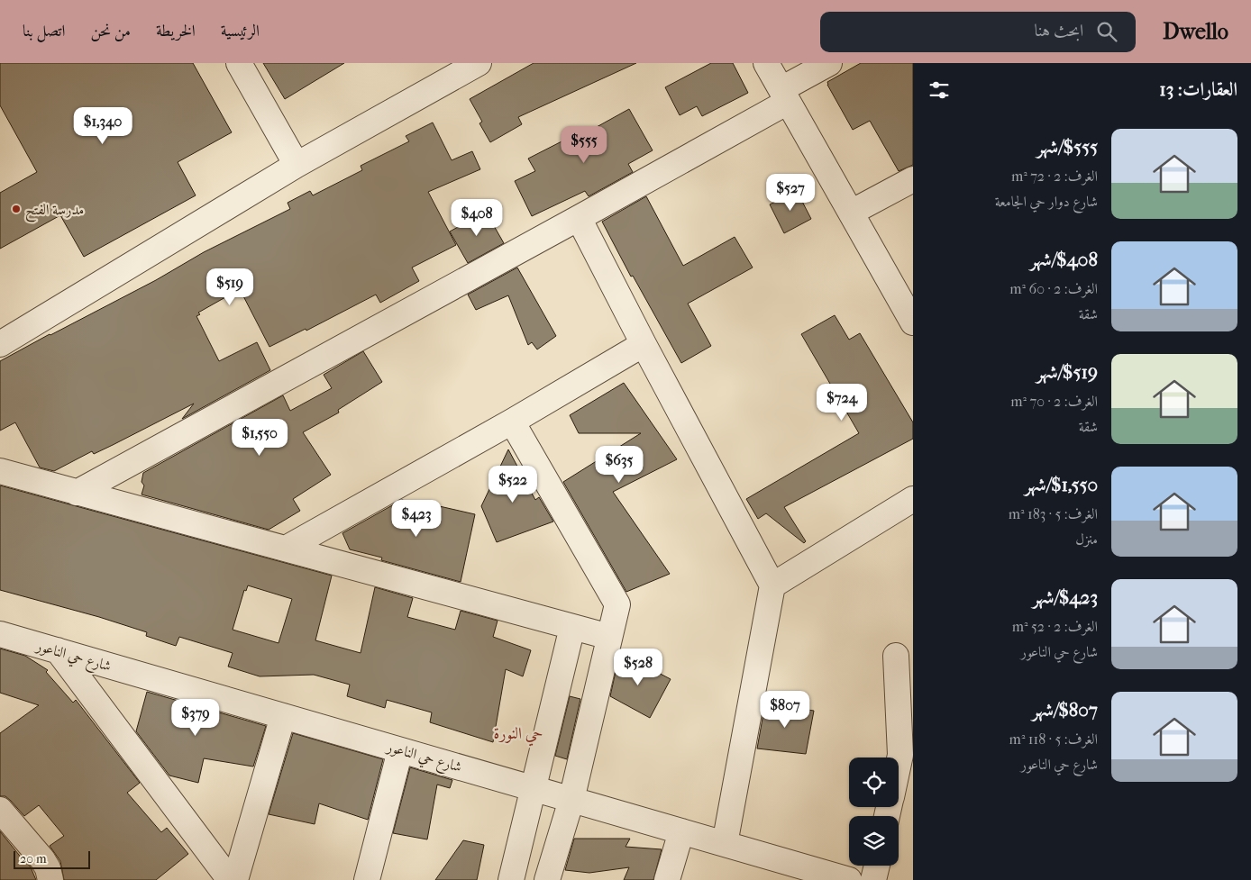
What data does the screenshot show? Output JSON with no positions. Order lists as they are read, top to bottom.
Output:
{
  "streets": {
    "street": ["شارع حي الناعور"]
  },
  "districts": ["حي النورة"],
  "places": ["مدرسة الفتح"],
  "scale_bar": "20 m",
  "page": {
    "header": "Dwello",
    "search": "ابحث هنا",
    "nav": [
      "الرئيسية",
      "الخريطة",
      "من نحن",
      "اتصل بنا"
    ],
    "heading": "العقارات: 13",
    "price": [
      "$1,340",
      "$555",
      "$527",
      "$408",
      "$519",
      "$724",
      "$1,550",
      "$635",
      "$522",
      "$423",
      "$528",
      "$807",
      "$379"
    ],
    "list": [
      {
        "name": "$555/شهر",
        "note": "الغرف: 2 · 72 m² · شارع دوار حي الجامعة"
      },
      {
        "name": "$408/شهر",
        "note": "الغرف: 2 · 60 m² · شقة"
      },
      {
        "name": "$519/شهر",
        "note": "الغرف: 2 · 70 m² · شقة"
      },
      {
        "name": "$1,550/شهر",
        "note": "الغرف: 5 · 183 m² · منزل"
      },
      {
        "name": "$423/شهر",
        "note": "الغرف: 2 · 52 m² · شارع حي الناعور"
      },
      {
        "name": "$807/شهر",
        "note": "الغرف: 5 · 118 m² · شارع حي الناعور"
      }
    ],
    "scale": "20 m"
  }
}
